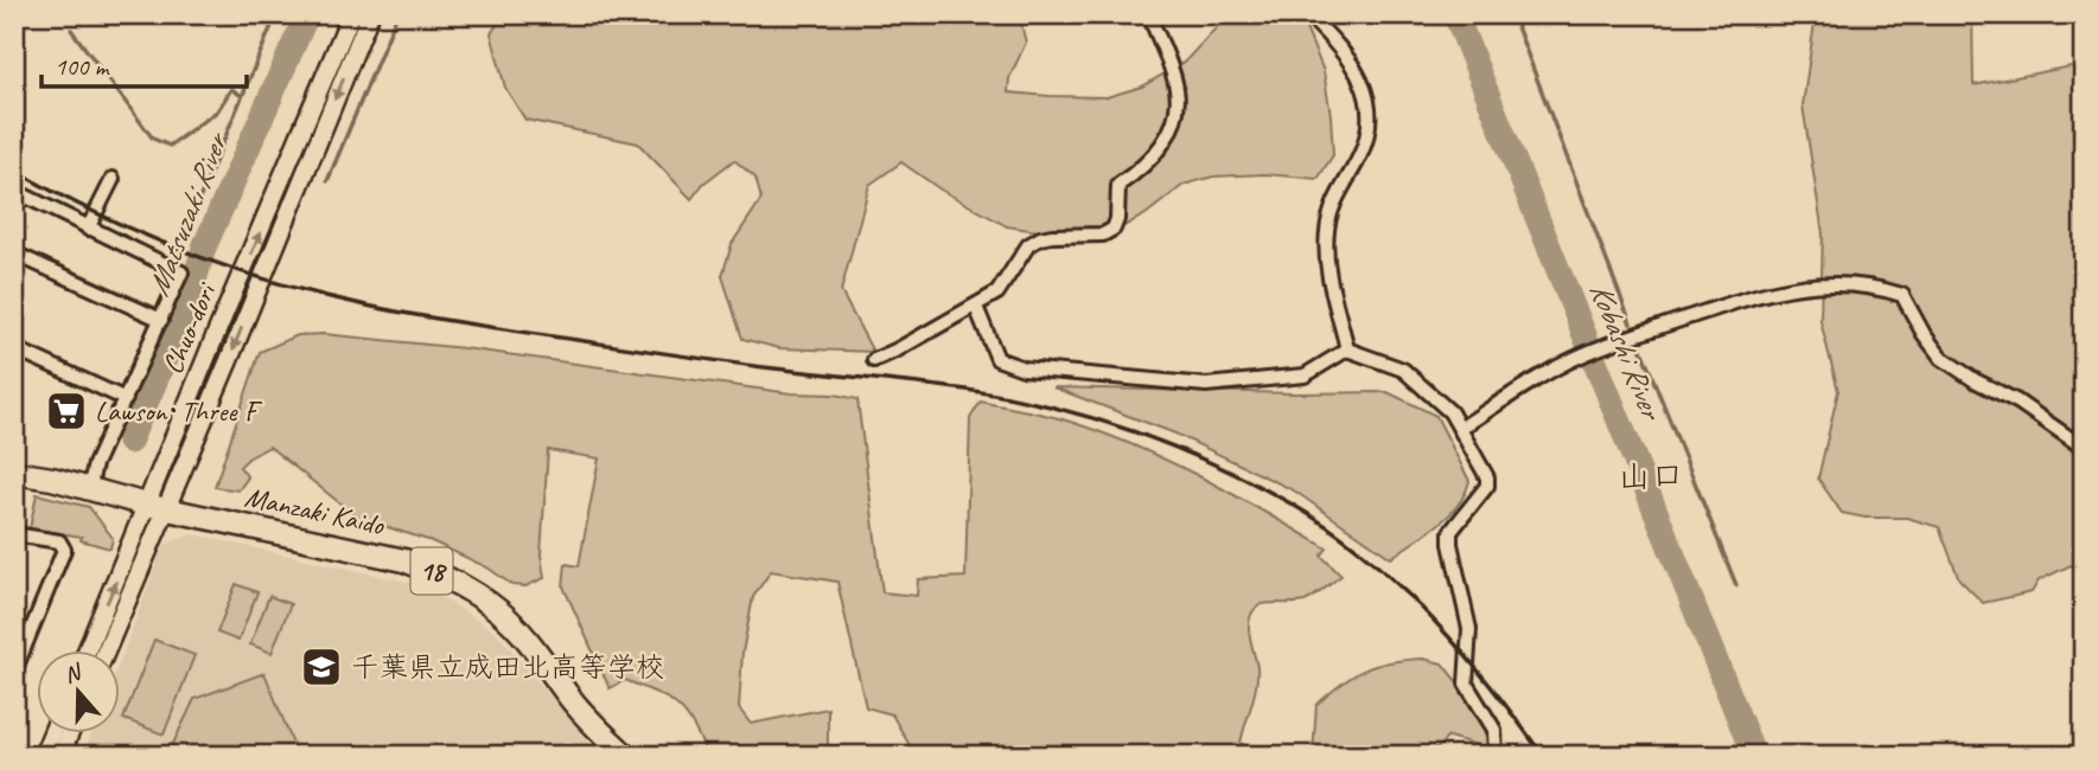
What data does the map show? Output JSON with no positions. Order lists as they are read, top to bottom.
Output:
{
  "streets": {
    "main road": ["Manzaki Kaido", "18"],
    "street": ["Chuo-dori"]
  },
  "crossings": [
    ["Chuo-dori", "Manzaki Kaido"]
  ],
  "districts": ["山口"],
  "water": ["Matsuzaki River", "Kobashi River"],
  "places": {
    "supermarket": ["Lawson･Three F"],
    "school or university": ["千葉県立成田北高等学校"]
  },
  "scale_bar": "100 m",
  "north": "top"
}
